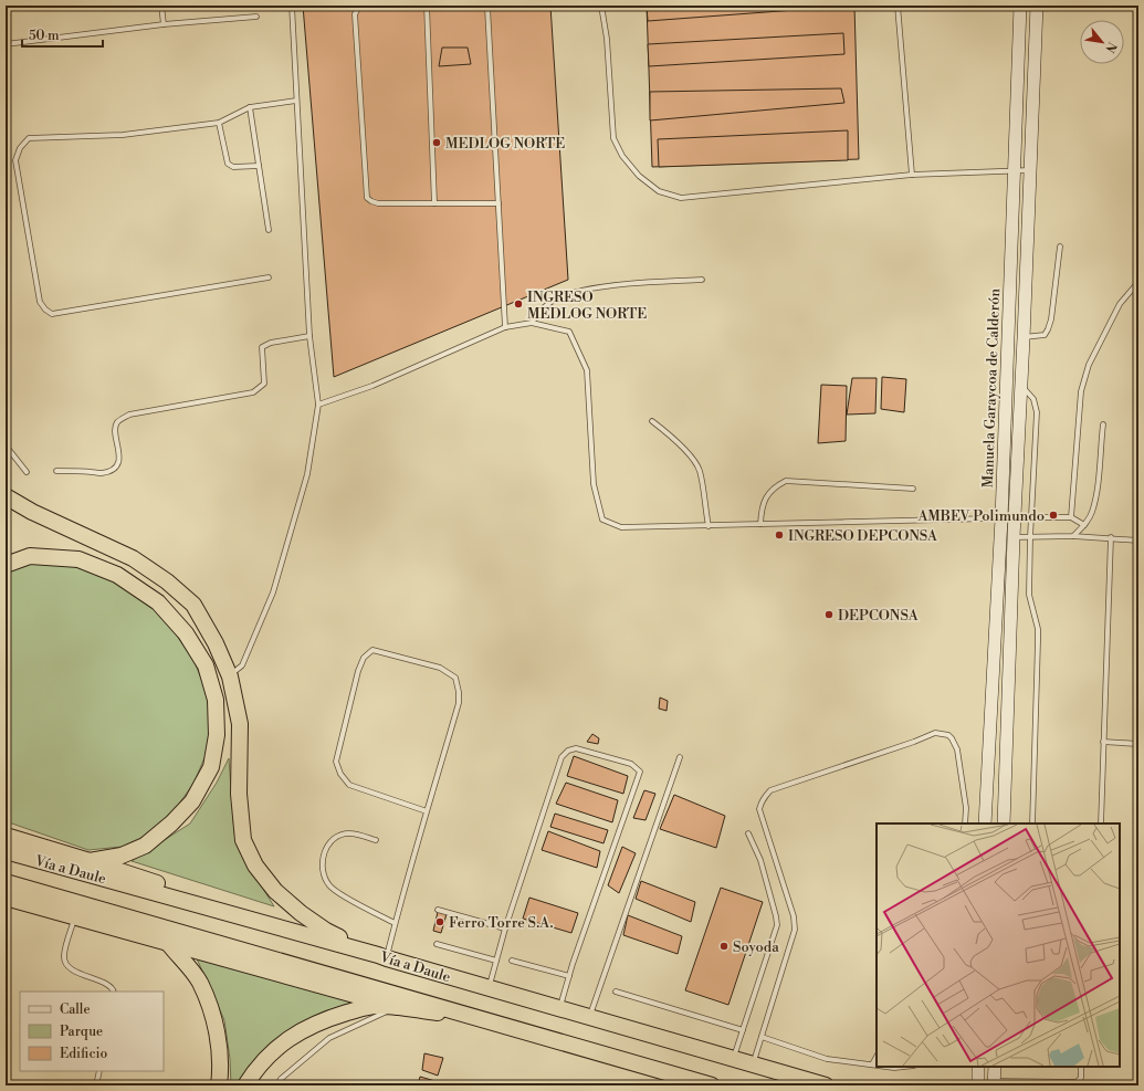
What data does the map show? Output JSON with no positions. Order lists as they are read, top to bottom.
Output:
{
  "streets": {
    "highway": ["Vía a Daule"],
    "street": ["Manuela Garaycoa de Calderón"]
  },
  "places": [
    "MEDLOG NORTE",
    "INGRESO MEDLOG NORTE",
    "AMBEV Polimundo",
    "INGRESO DEPCONSA",
    "DEPCONSA",
    "Ferro Torre S.A.",
    "Soyoda"
  ],
  "legend": ["Calle", "Parque", "Edificio"],
  "scale_bar": "50 m",
  "north": "bottom right"
}
